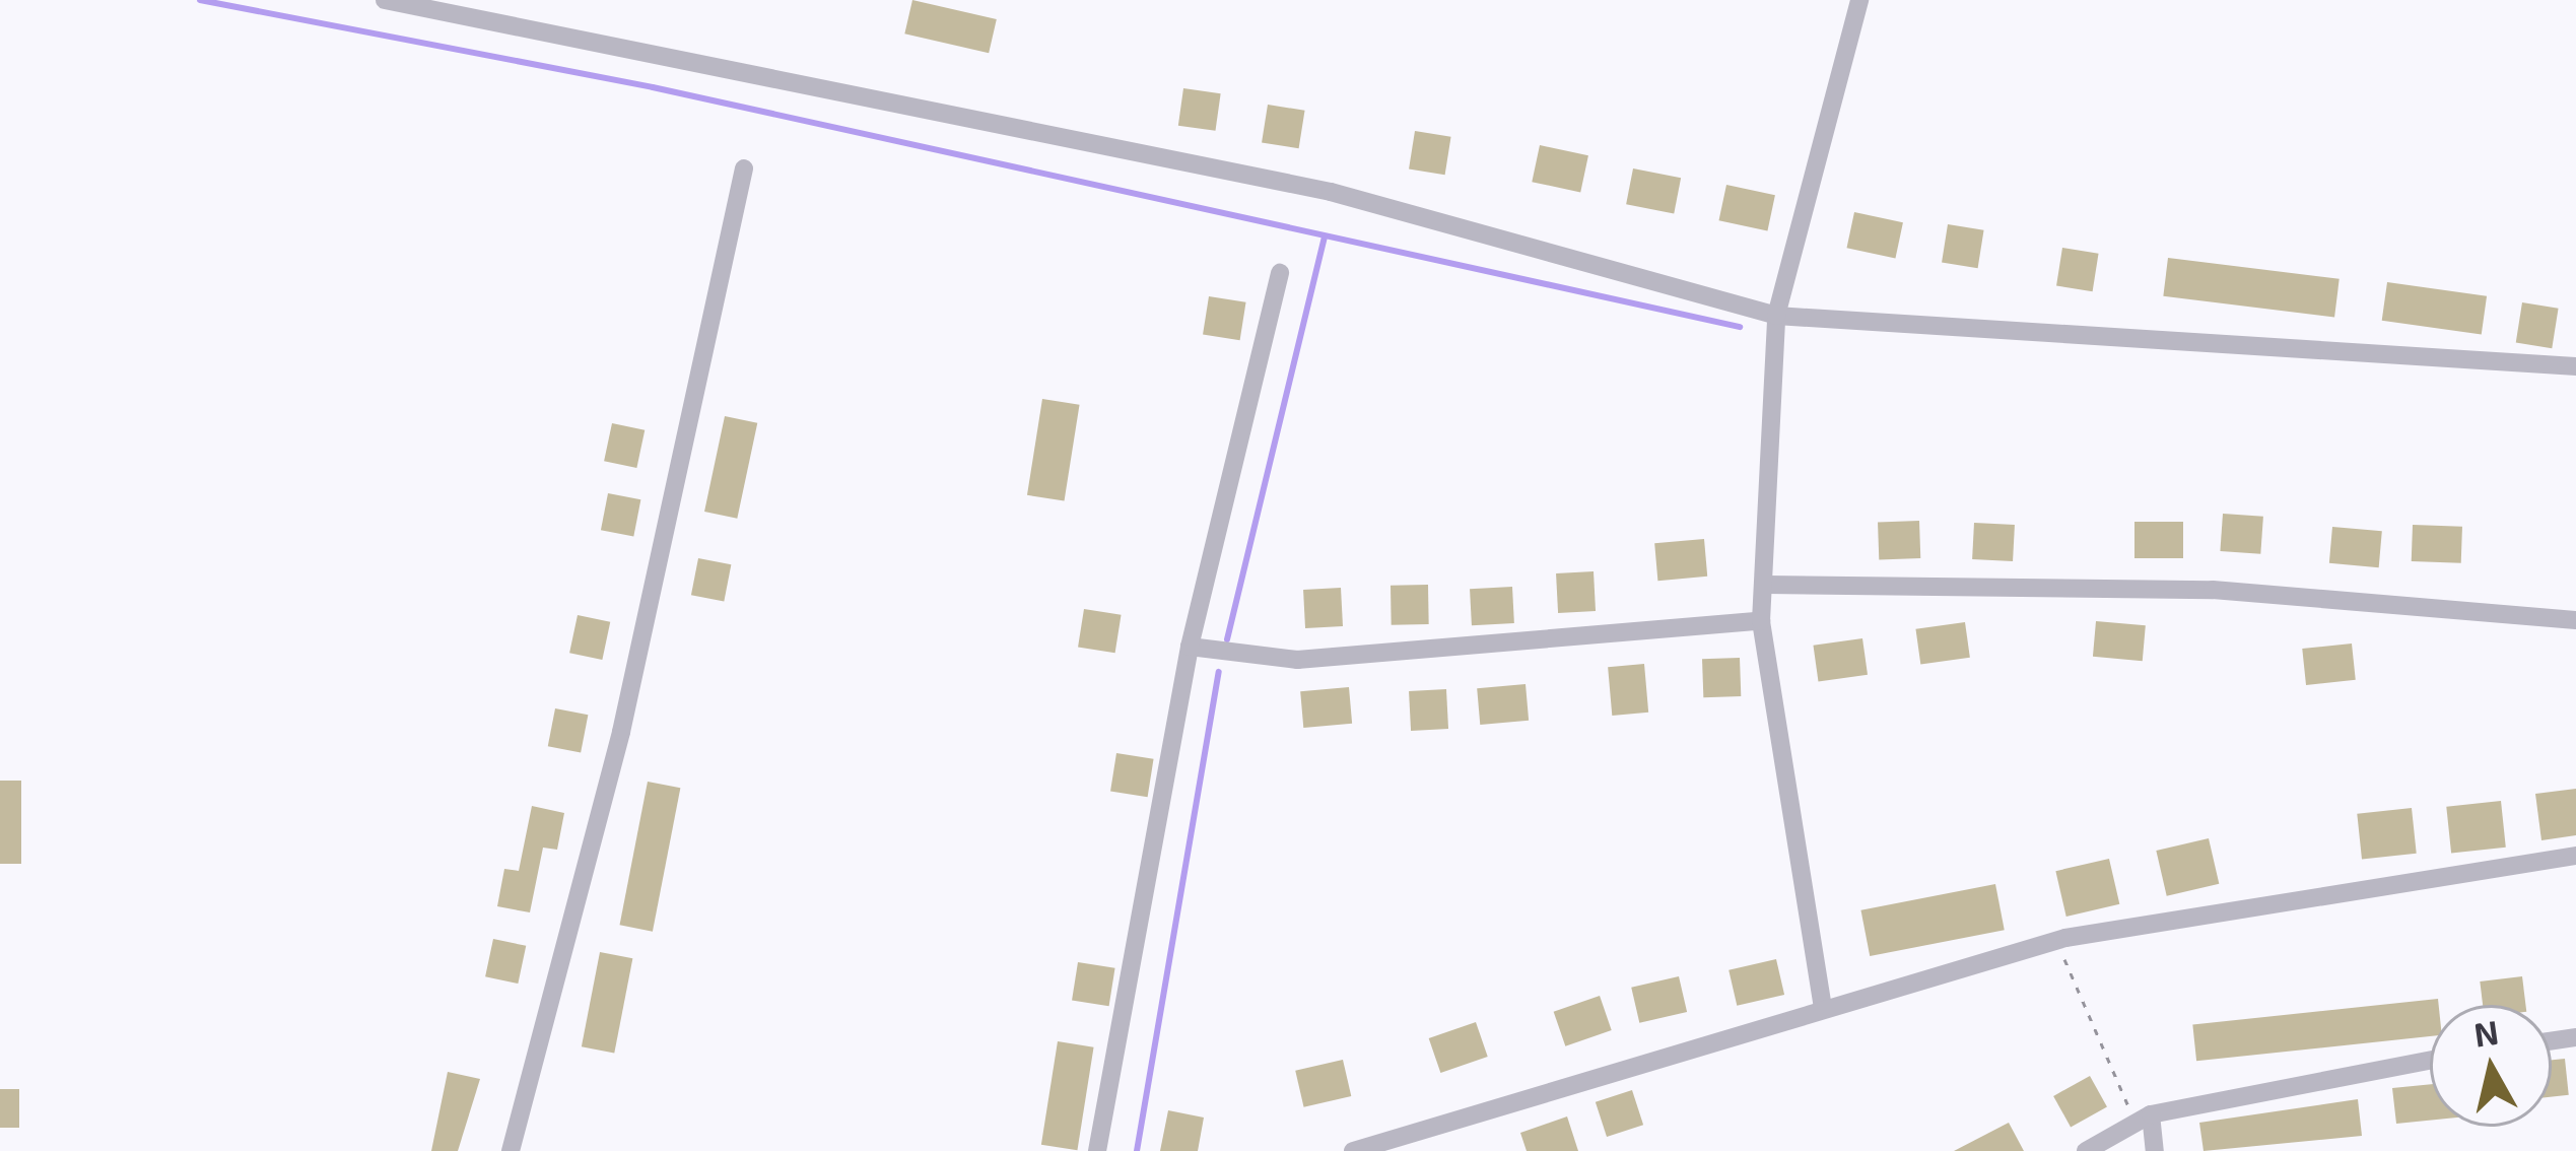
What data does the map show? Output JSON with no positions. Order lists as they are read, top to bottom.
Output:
{
  "north": "top"
}
